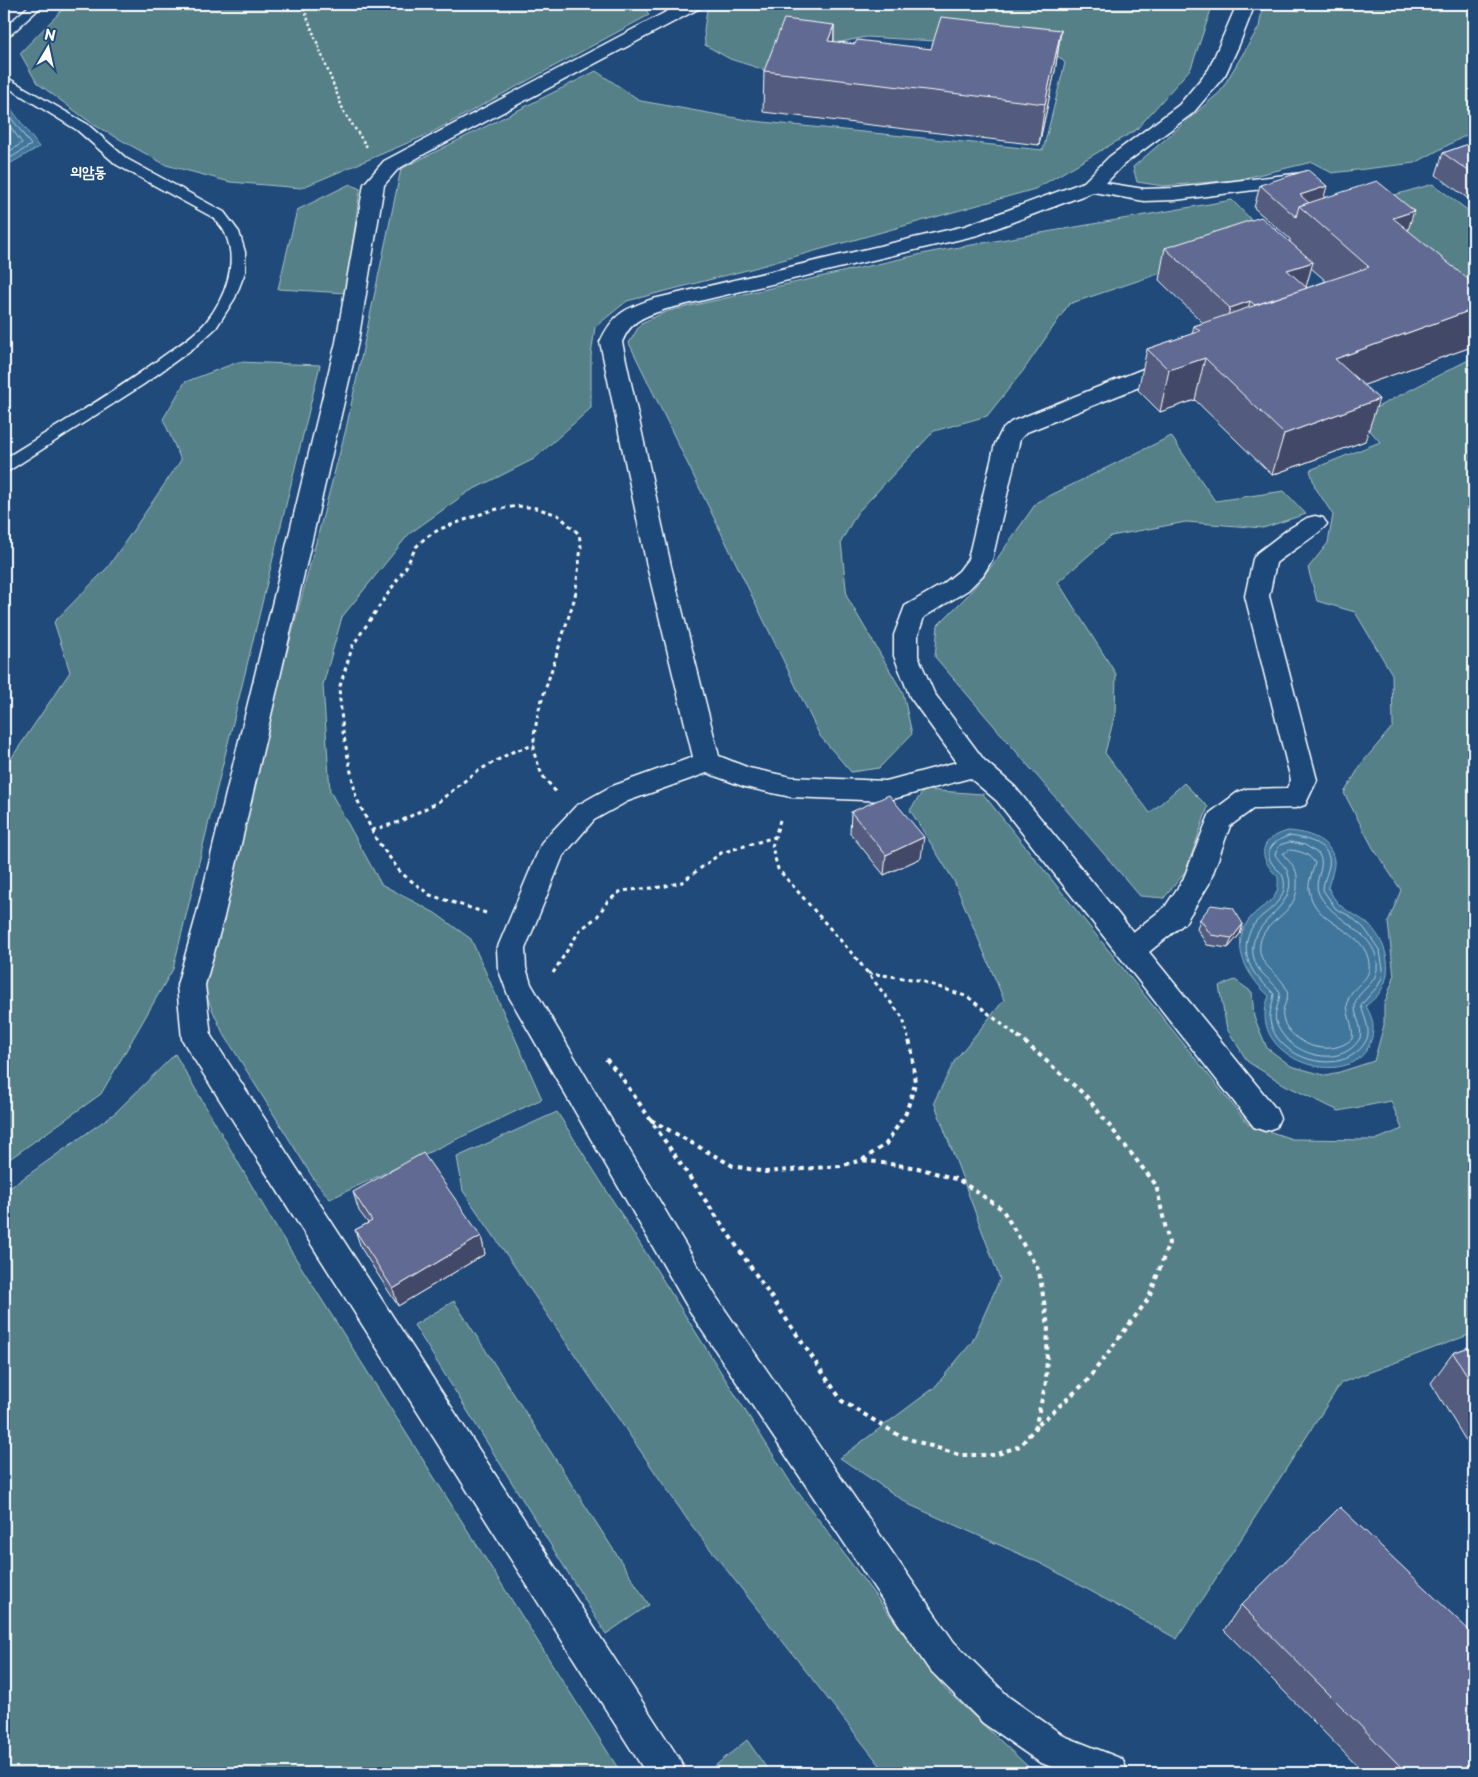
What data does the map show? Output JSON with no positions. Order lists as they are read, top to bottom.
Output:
{
  "districts": ["의암동"],
  "north": "top"
}
